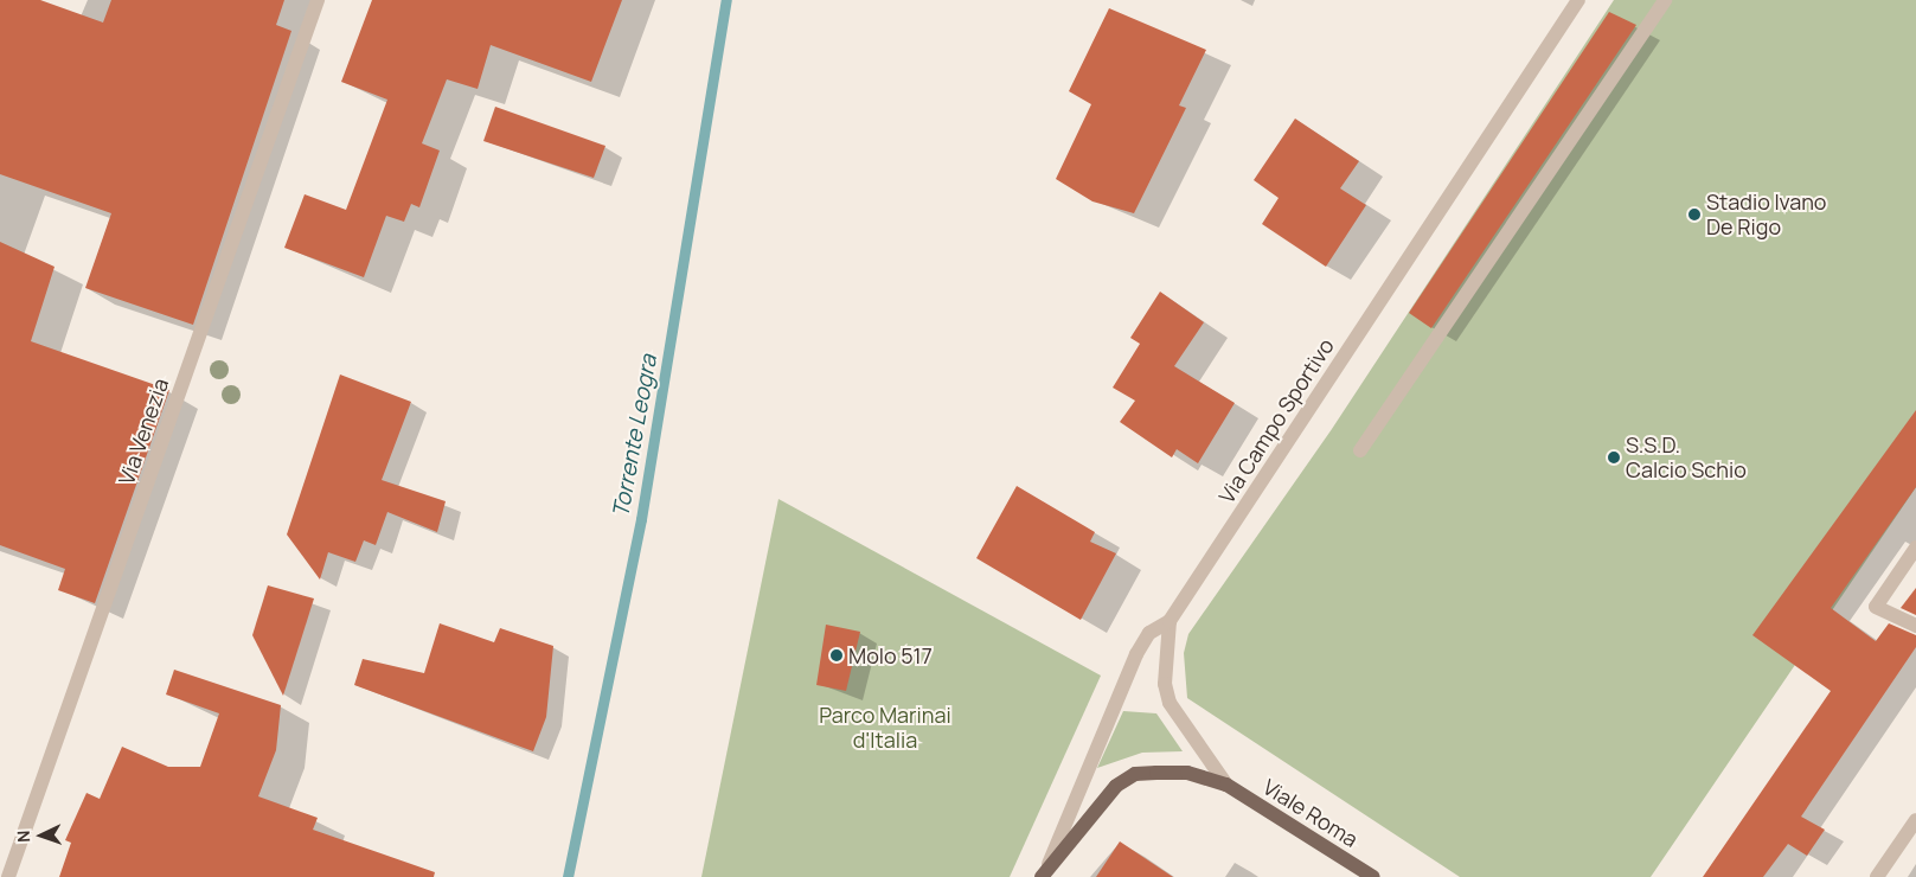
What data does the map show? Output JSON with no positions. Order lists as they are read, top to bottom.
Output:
{
  "streets": {
    "main road": ["Viale Roma"],
    "street": ["Via Campo Sportivo", "Via Venezia"]
  },
  "crossings": [
    ["Via Campo Sportivo", "Viale Roma"]
  ],
  "water": ["Torrente Leogra"],
  "parks": ["Parco Marinai d'Italia"],
  "places": ["Stadio Ivano De Rigo", "S.S.D. Calcio Schio", "Molo 517"],
  "north": "left"
}
